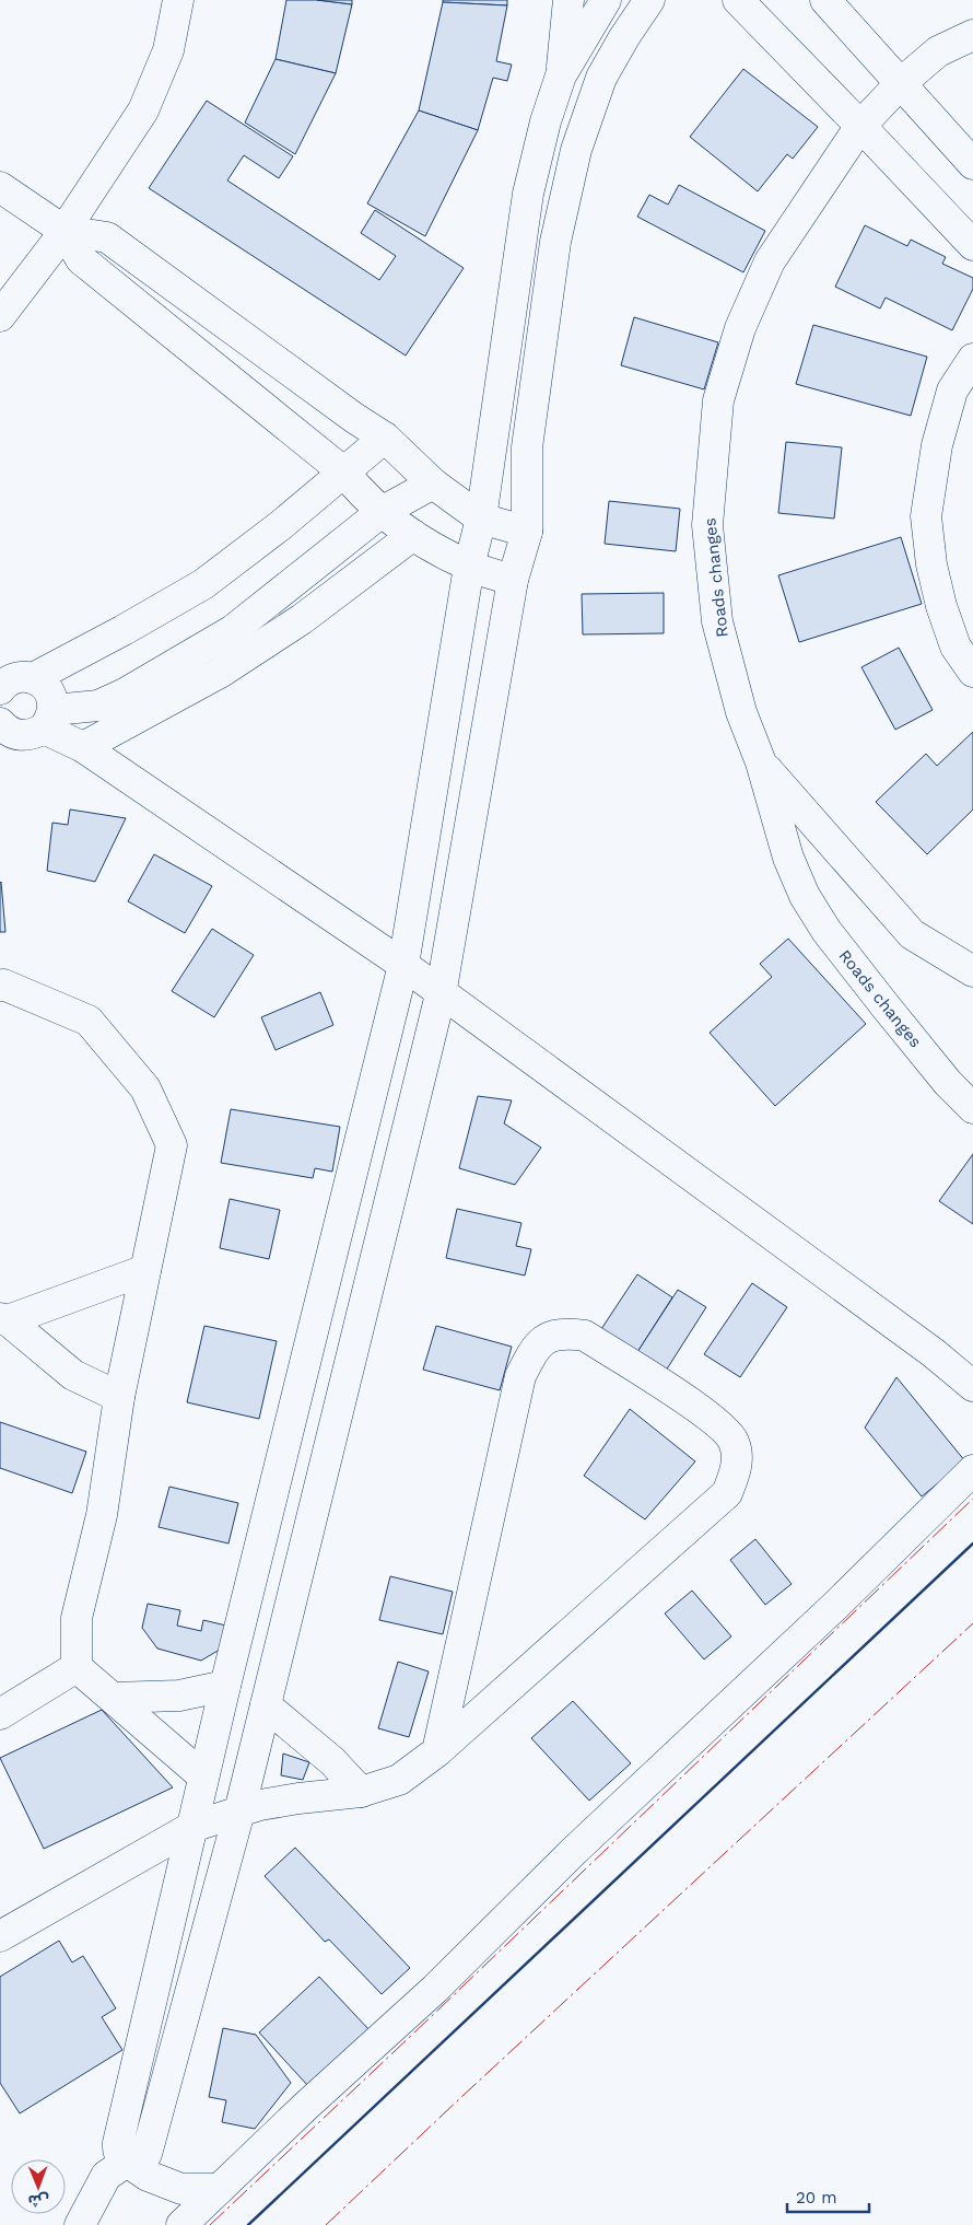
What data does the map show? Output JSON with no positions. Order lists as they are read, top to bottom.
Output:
{
  "streets": {
    "street": ["Roads changes"]
  },
  "scale_bar": "20 m",
  "north": "bottom"
}
